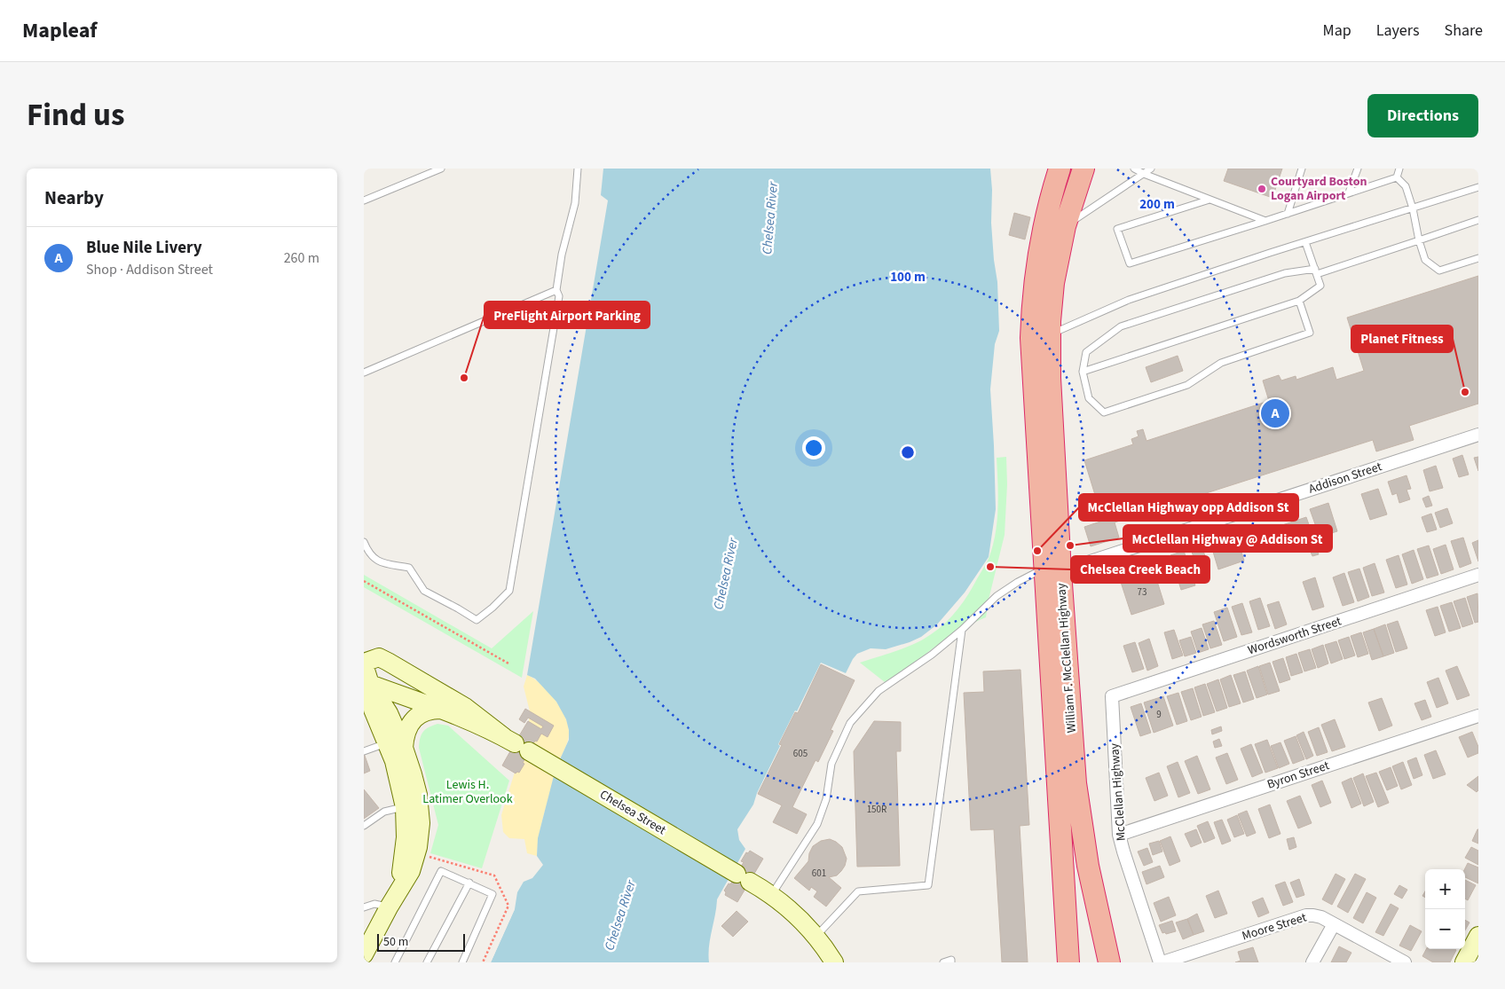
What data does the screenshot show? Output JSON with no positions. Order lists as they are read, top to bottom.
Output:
{
  "streets": {
    "highway": ["William F. McClellan Highway"],
    "main road": ["Chelsea Street"],
    "street": [
      "Addison Street",
      "Wordsworth Street",
      "Byron Street",
      "McClellan Highway",
      "Moore Street"
    ]
  },
  "crossings": [
    ["Addison Street", "William F. McClellan Highway"],
    ["Wordsworth Street", "McClellan Highway"],
    ["Byron Street", "McClellan Highway"],
    ["McClellan Highway", "Moore Street"]
  ],
  "water": ["Chelsea River"],
  "parks": ["Lewis H. Latimer Overlook"],
  "places": [
    "Courtyard Boston Logan Airport",
    "PreFlight Airport Parking",
    "Planet Fitness",
    "McClellan Highway @ Addison St",
    "McClellan Highway opp Addison St",
    "Chelsea Creek Beach"
  ],
  "house_numbers": [
    "73",
    "9",
    "605",
    "150R",
    "601"
  ],
  "scale_bar": "50 m",
  "page": {
    "header": "Mapleaf",
    "nav": ["Map", "Layers", "Share"],
    "title": "Find us",
    "buttons": "Directions",
    "heading": "Nearby",
    "list": [
      {
        "mark": "A",
        "name": "Blue Nile Livery",
        "note": "Shop · Addison Street",
        "value": "260 m"
      }
    ],
    "pins": "A",
    "map_buttons": ["+", "−"],
    "scale": "50 m"
  },
  "rings": ["200 m", "100 m"]
}
